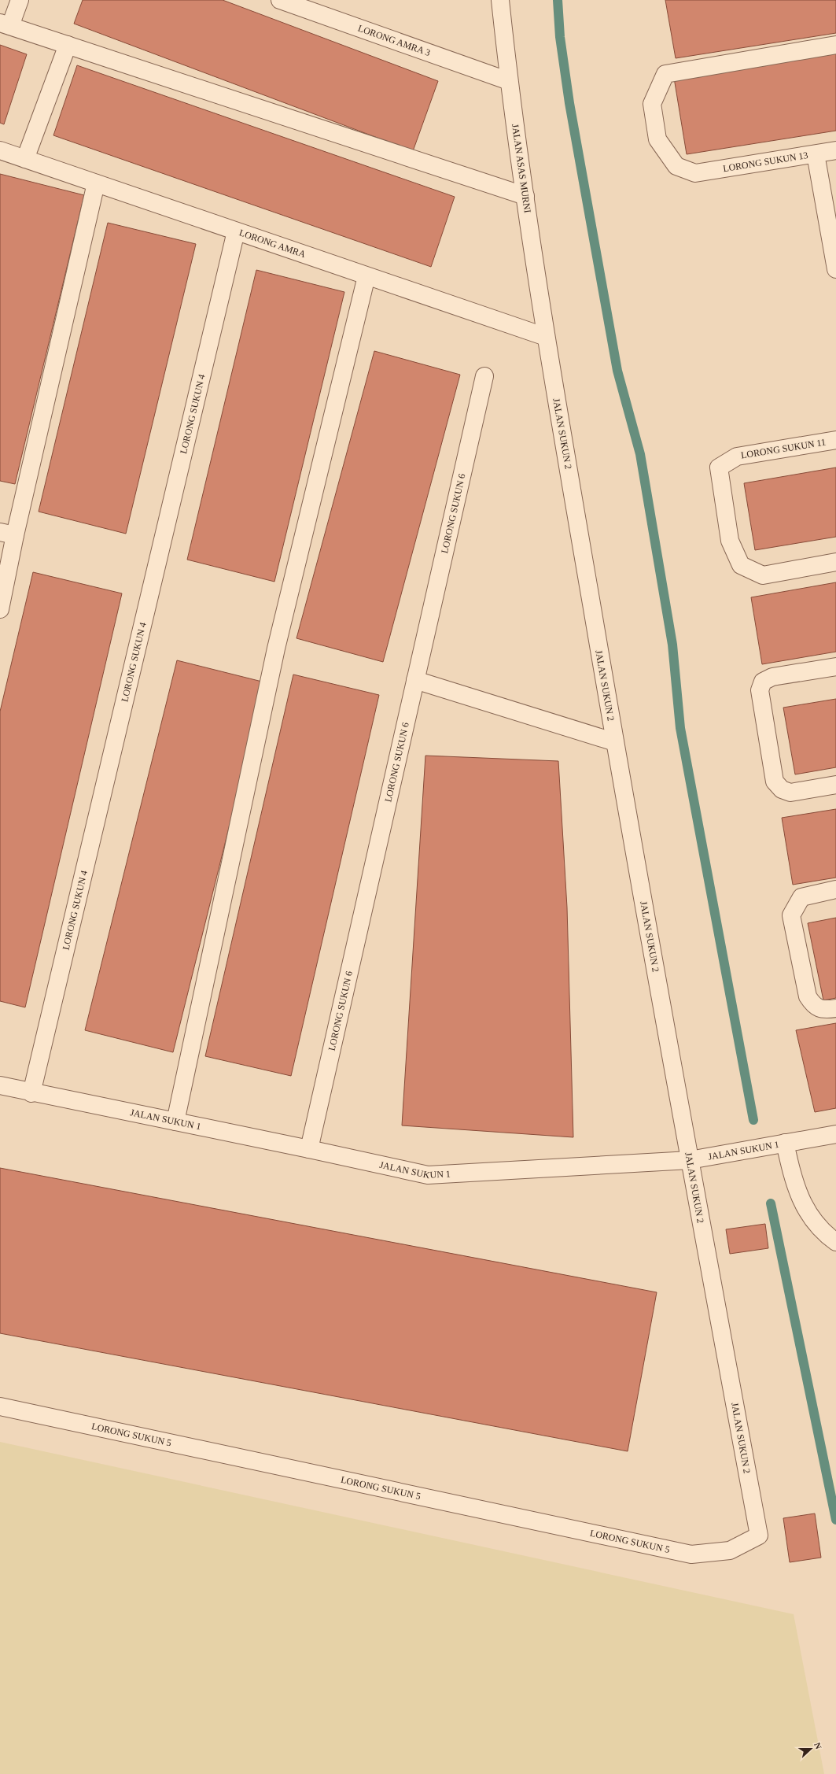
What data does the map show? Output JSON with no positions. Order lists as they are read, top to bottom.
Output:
{
  "streets": {
    "street": [
      "LORONG AMRA 3",
      "LORONG SUKUN 13",
      "JALAN ASAS MURNI",
      "LORONG AMRA",
      "LORONG SUKUN 4",
      "JALAN SUKUN 2",
      "LORONG SUKUN 11",
      "LORONG SUKUN 6",
      "JALAN SUKUN 1",
      "LORONG SUKUN 5"
    ]
  },
  "crossings": [
    ["LORONG AMRA 3", "JALAN ASAS MURNI"],
    ["JALAN ASAS MURNI", "LORONG AMRA"],
    ["JALAN ASAS MURNI", "JALAN SUKUN 2"],
    ["LORONG AMRA", "LORONG SUKUN 4"],
    ["LORONG AMRA", "JALAN SUKUN 2"],
    ["LORONG SUKUN 4", "JALAN SUKUN 1"],
    ["JALAN SUKUN 2", "JALAN SUKUN 1"],
    ["JALAN SUKUN 2", "LORONG SUKUN 5"],
    ["LORONG SUKUN 6", "JALAN SUKUN 1"]
  ],
  "north": "right"
}
